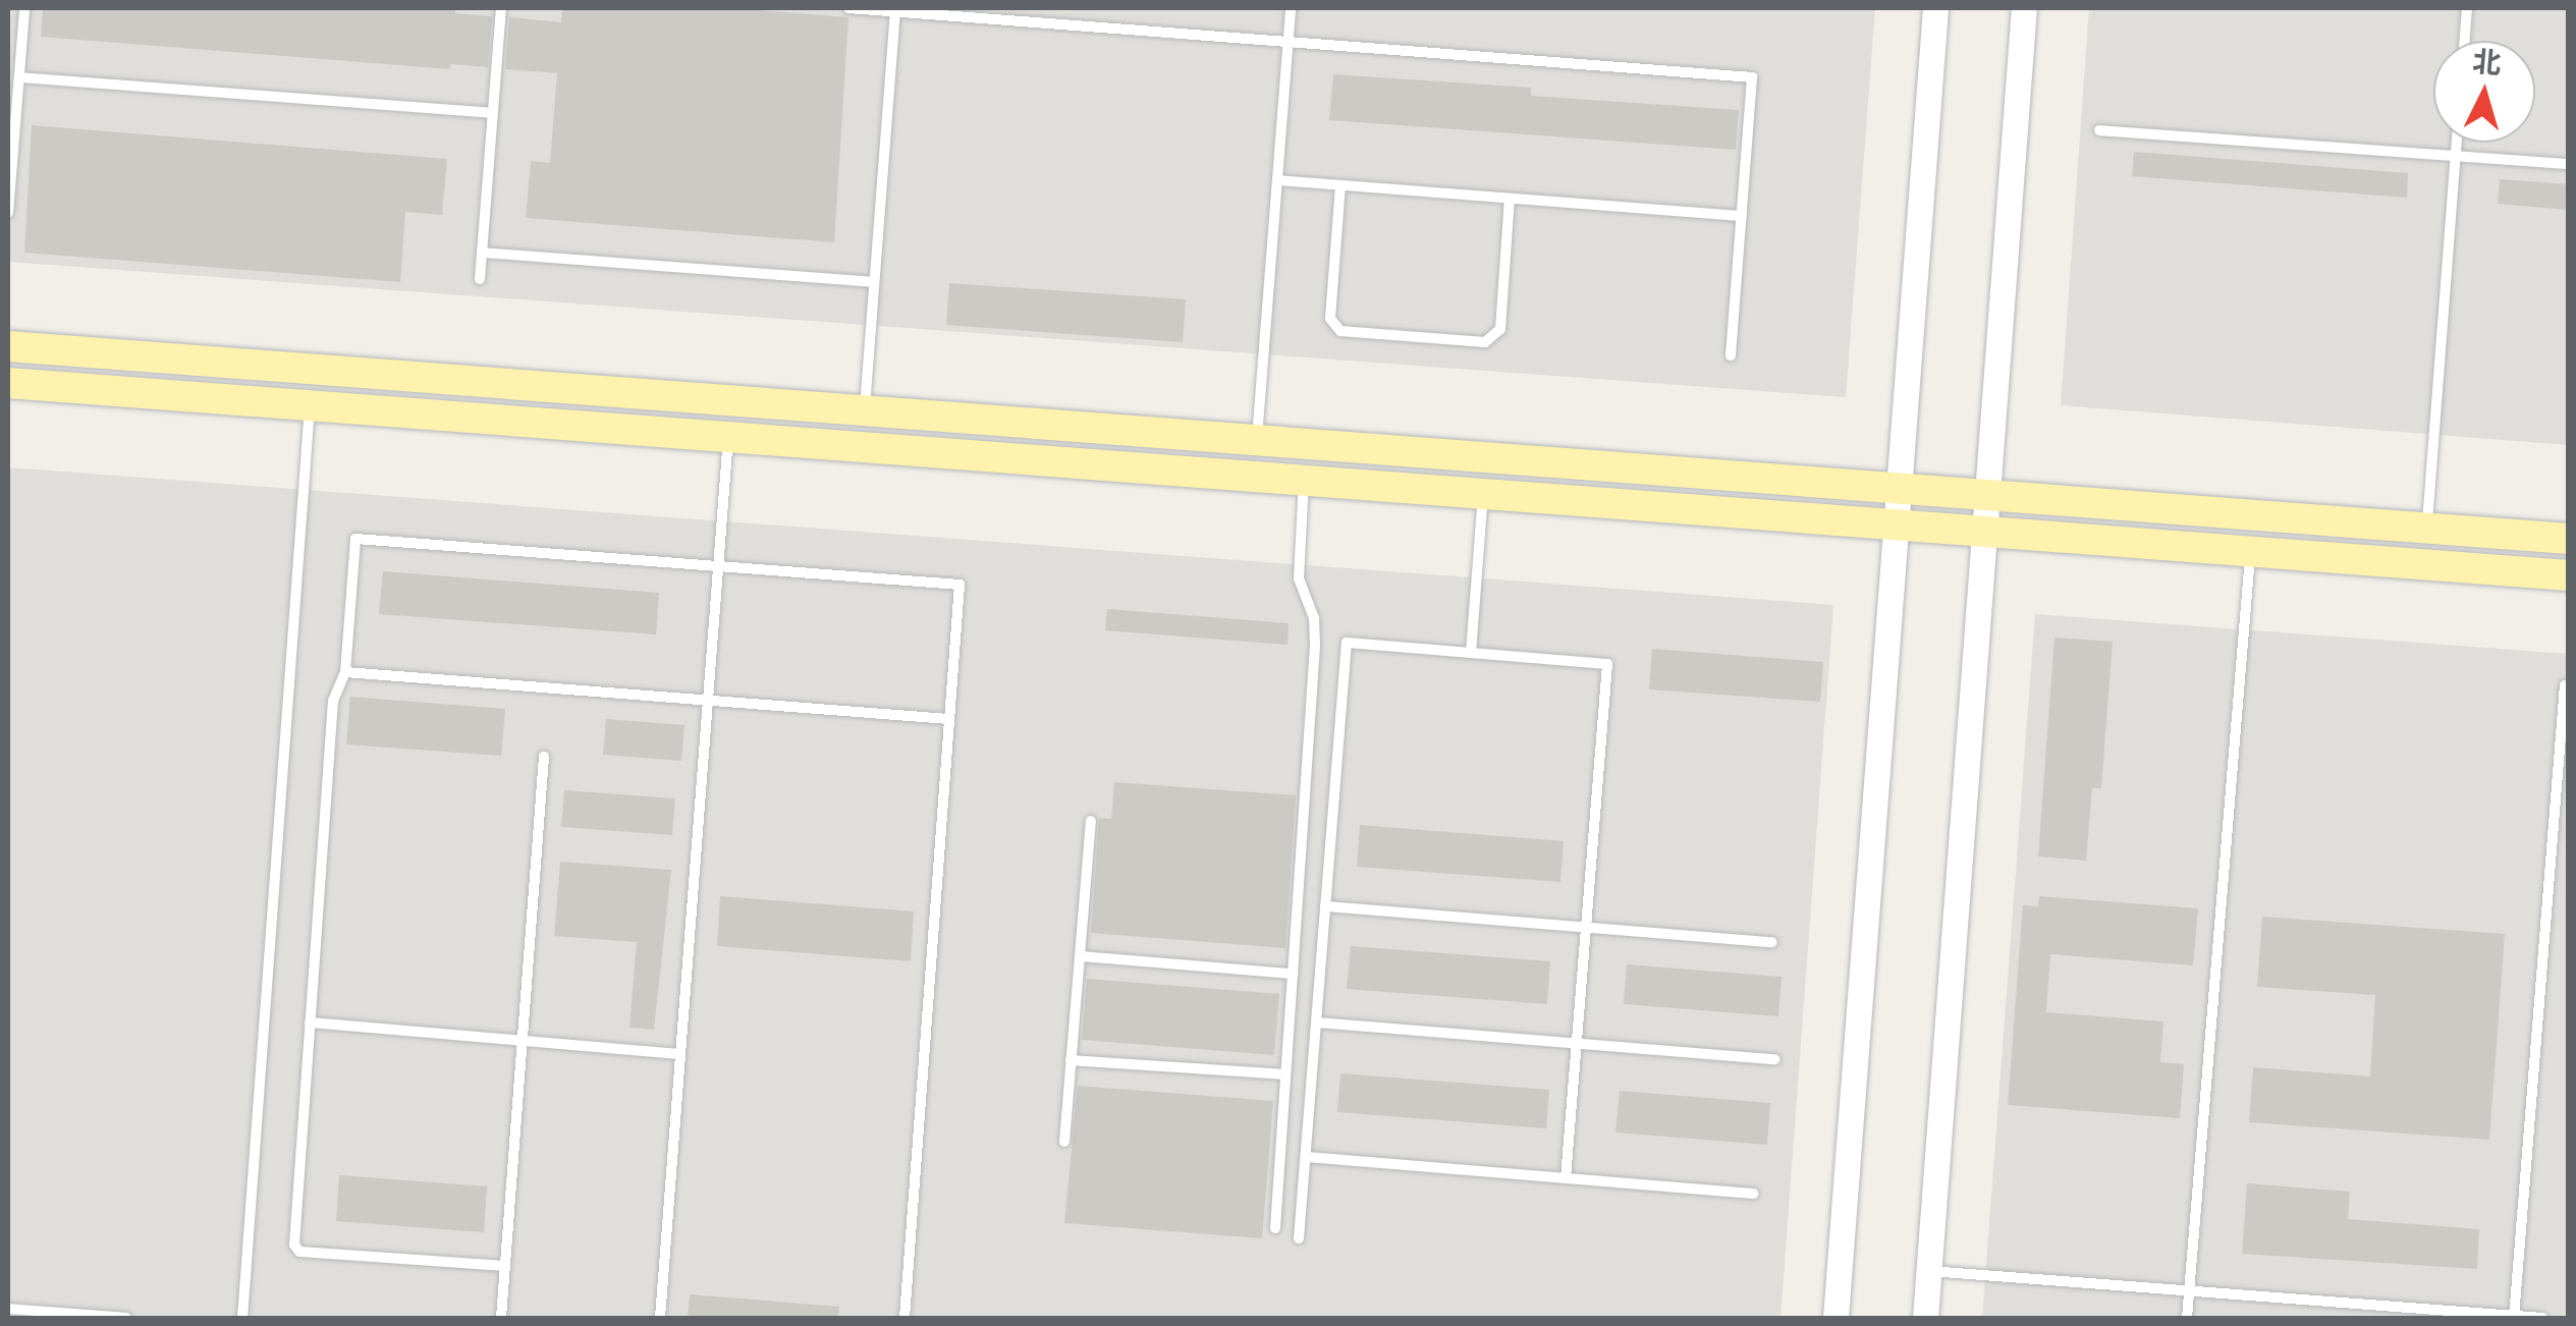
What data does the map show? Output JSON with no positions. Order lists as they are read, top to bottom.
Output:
{
  "north": "top"
}
